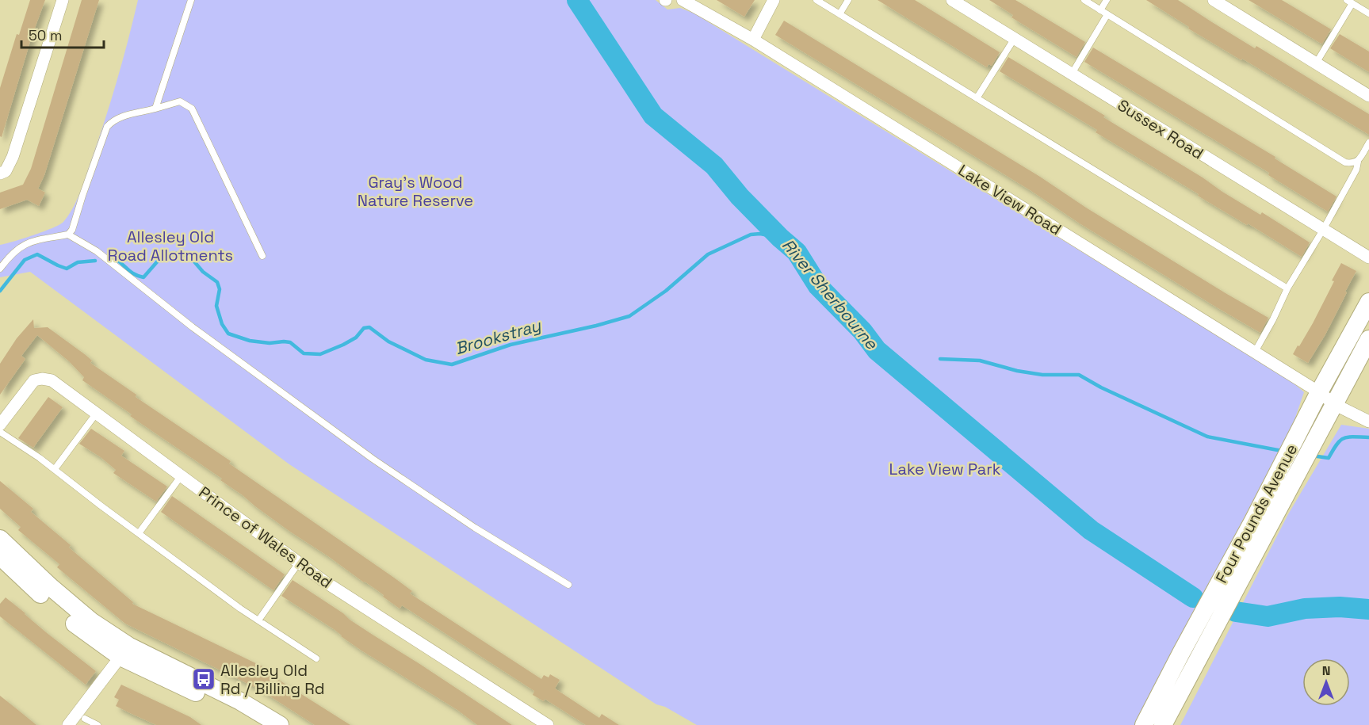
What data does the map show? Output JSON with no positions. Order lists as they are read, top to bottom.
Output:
{
  "streets": {
    "main road": ["Four Pounds Avenue"],
    "street": ["Sussex Road", "Lake View Road", "Prince of Wales Road"]
  },
  "crossings": [
    ["Lake View Road", "Four Pounds Avenue"]
  ],
  "water": ["River Sherbourne", "Brookstray"],
  "parks": ["Gray's Wood Nature Reserve", "Allesley Old Road Allotments", "Lake View Park"],
  "places": {
    "bus stop": ["Allesley Old Rd / Billing Rd"]
  },
  "scale_bar": "50 m",
  "north": "top"
}
